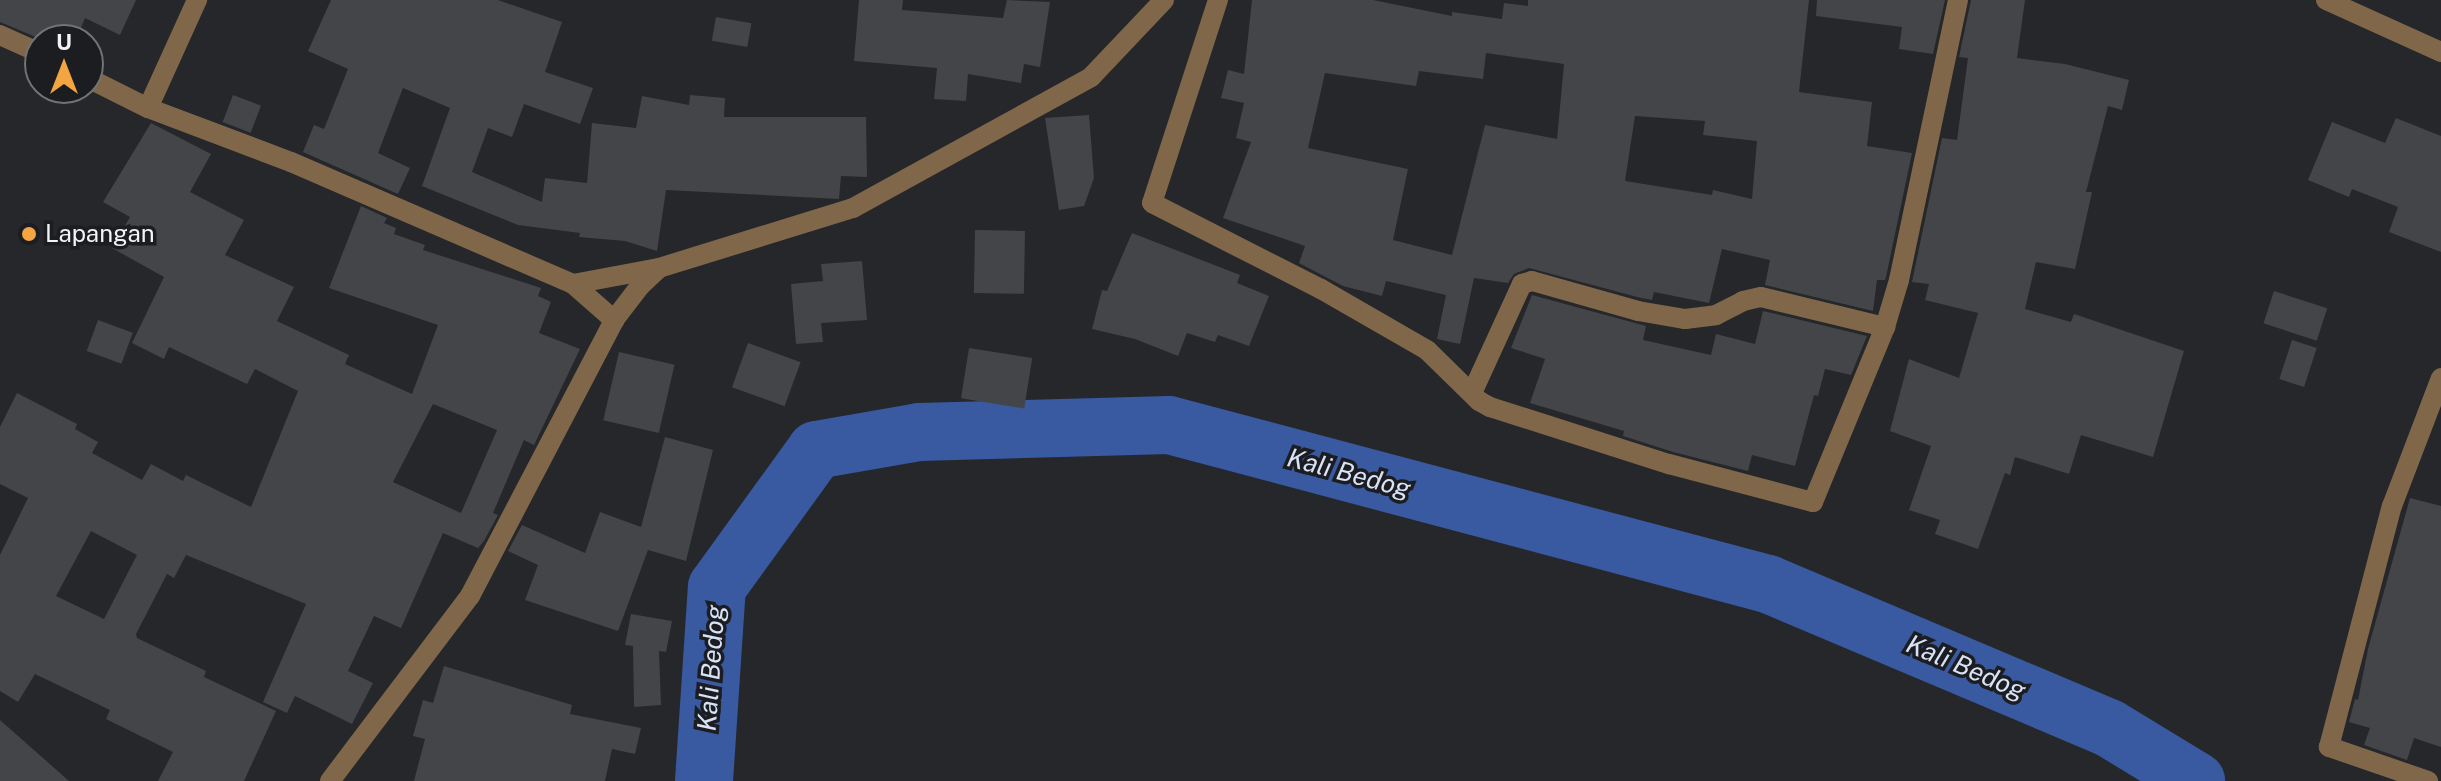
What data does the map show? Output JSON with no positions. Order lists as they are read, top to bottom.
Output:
{
  "water": ["Kali Bedog"],
  "places": ["Lapangan"],
  "north": "top"
}
